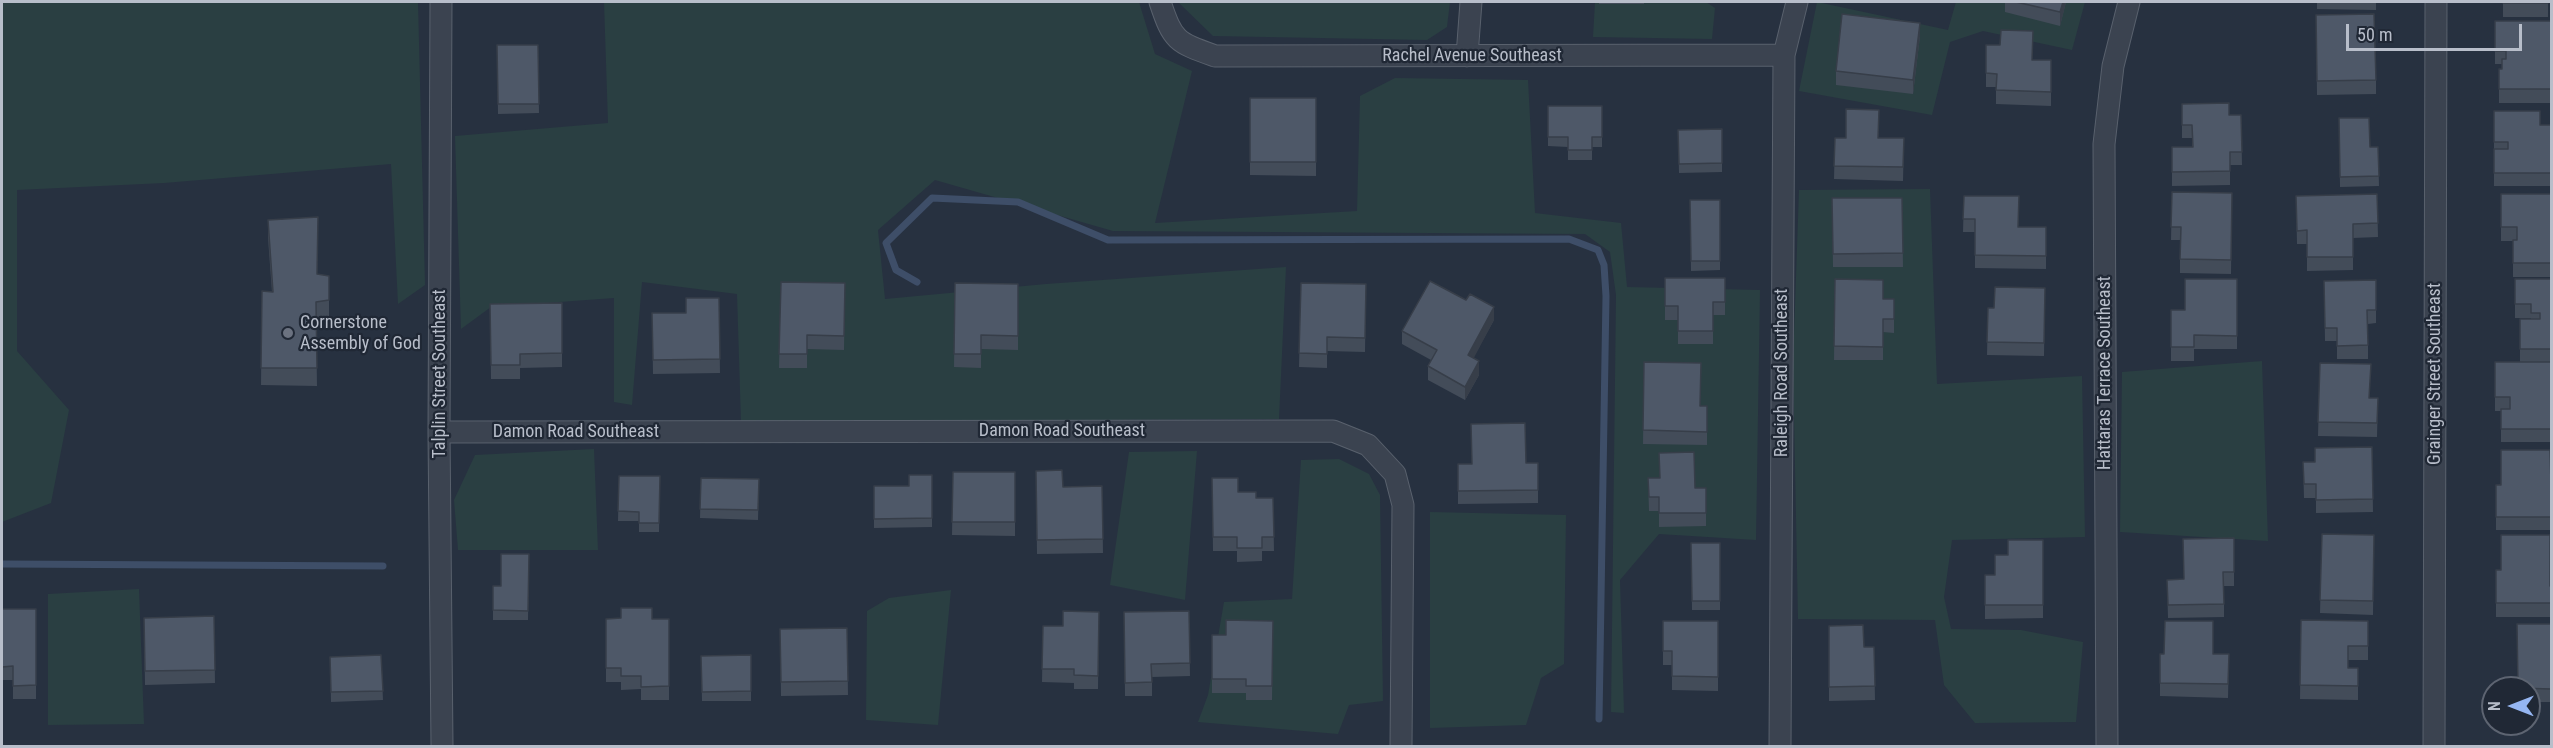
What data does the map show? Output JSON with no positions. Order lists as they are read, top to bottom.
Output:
{
  "streets": {
    "street": [
      "Rachel Avenue Southeast",
      "Raleigh Road Southeast",
      "Hattaras Terrace Southeast",
      "Talplin Street Southeast",
      "Grainger Street Southeast",
      "Damon Road Southeast"
    ]
  },
  "crossings": [
    ["Rachel Avenue Southeast", "Raleigh Road Southeast"],
    ["Talplin Street Southeast", "Damon Road Southeast"]
  ],
  "places": ["Cornerstone Assembly of God"],
  "scale_bar": "50 m",
  "north": "left"
}
